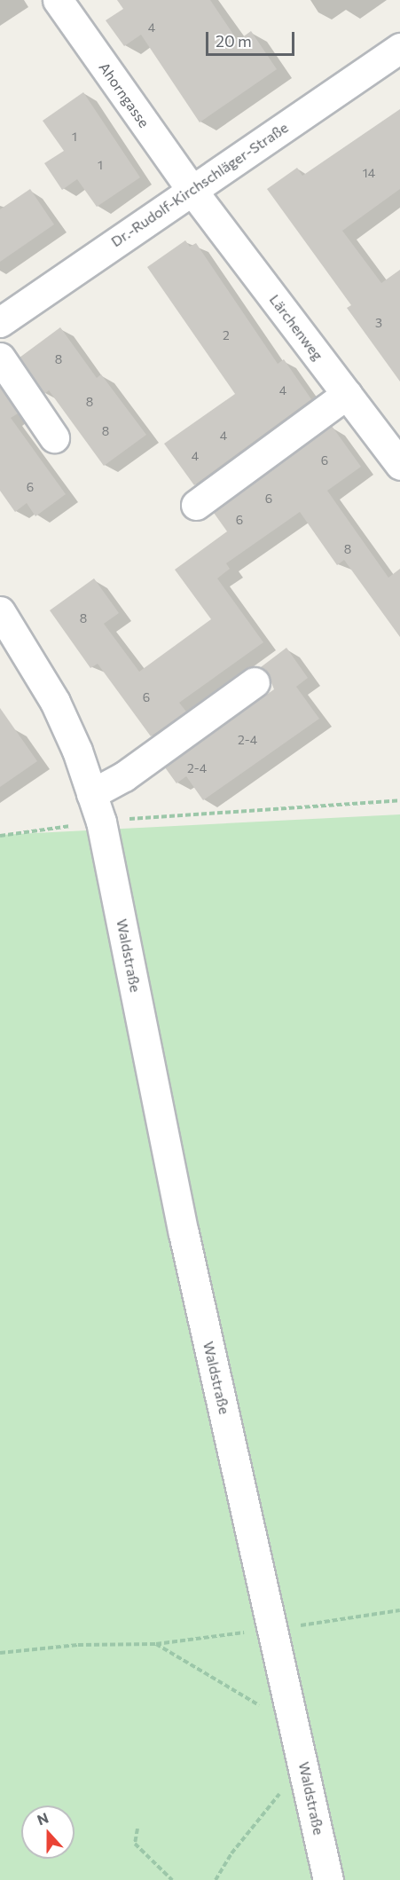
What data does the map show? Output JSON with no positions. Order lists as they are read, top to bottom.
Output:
{
  "streets": {
    "street": [
      "Ahorngasse",
      "Dr.-Rudolf-Kirchschläger-Straße",
      "Lärchenweg",
      "Waldstraße"
    ]
  },
  "crossings": [
    ["Ahorngasse", "Dr.-Rudolf-Kirchschläger-Straße"],
    ["Ahorngasse", "Lärchenweg"],
    ["Dr.-Rudolf-Kirchschläger-Straße", "Lärchenweg"]
  ],
  "house_numbers": [
    "4",
    "1",
    "1",
    "14",
    "3",
    "2",
    "8",
    "4",
    "8",
    "8",
    "4",
    "4",
    "6",
    "6",
    "6",
    "6",
    "8",
    "8",
    "6",
    "2-4",
    "2-4"
  ],
  "scale_bar": "20 m",
  "north": "top"
}
